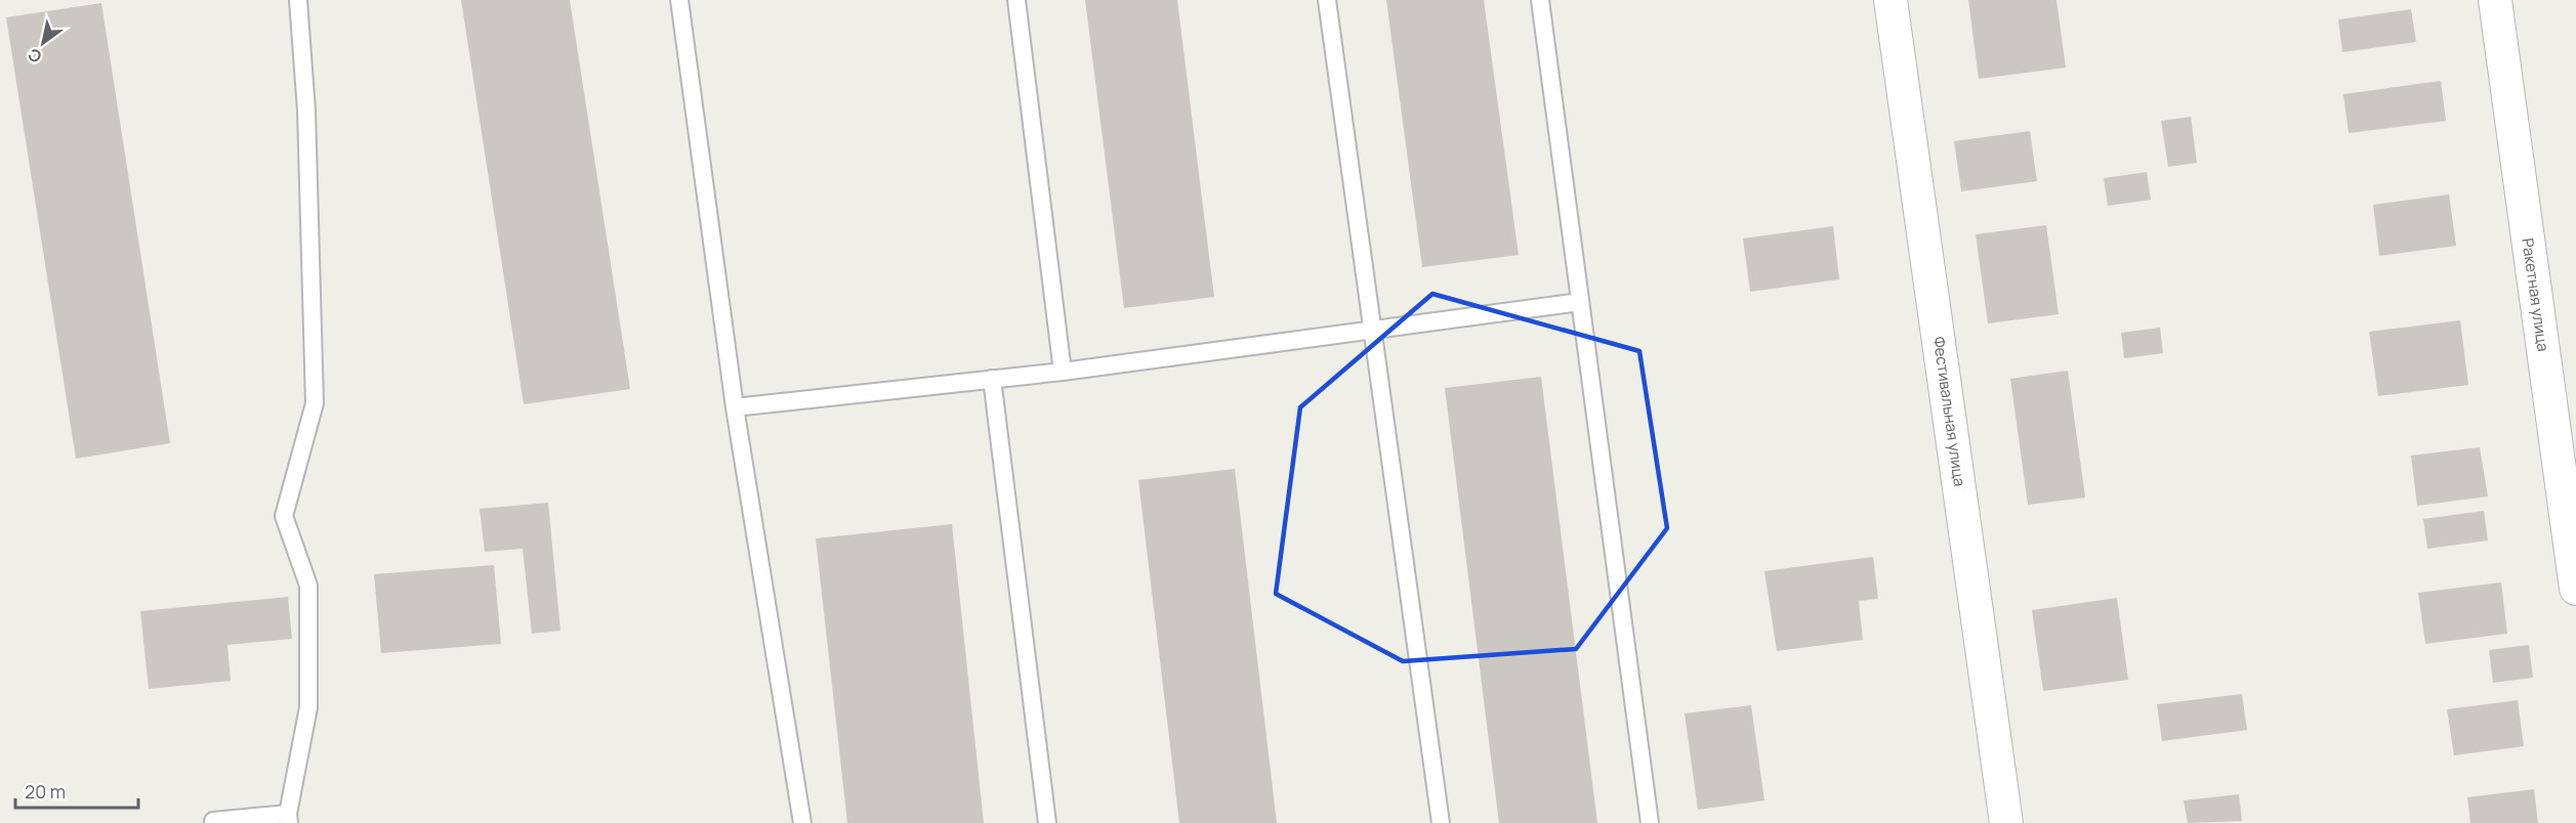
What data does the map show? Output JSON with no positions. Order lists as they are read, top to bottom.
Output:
{
  "streets": {
    "street": ["Ракетная улица", "Фестивальная улица"]
  },
  "scale_bar": "20 m",
  "north": "bottom left"
}
